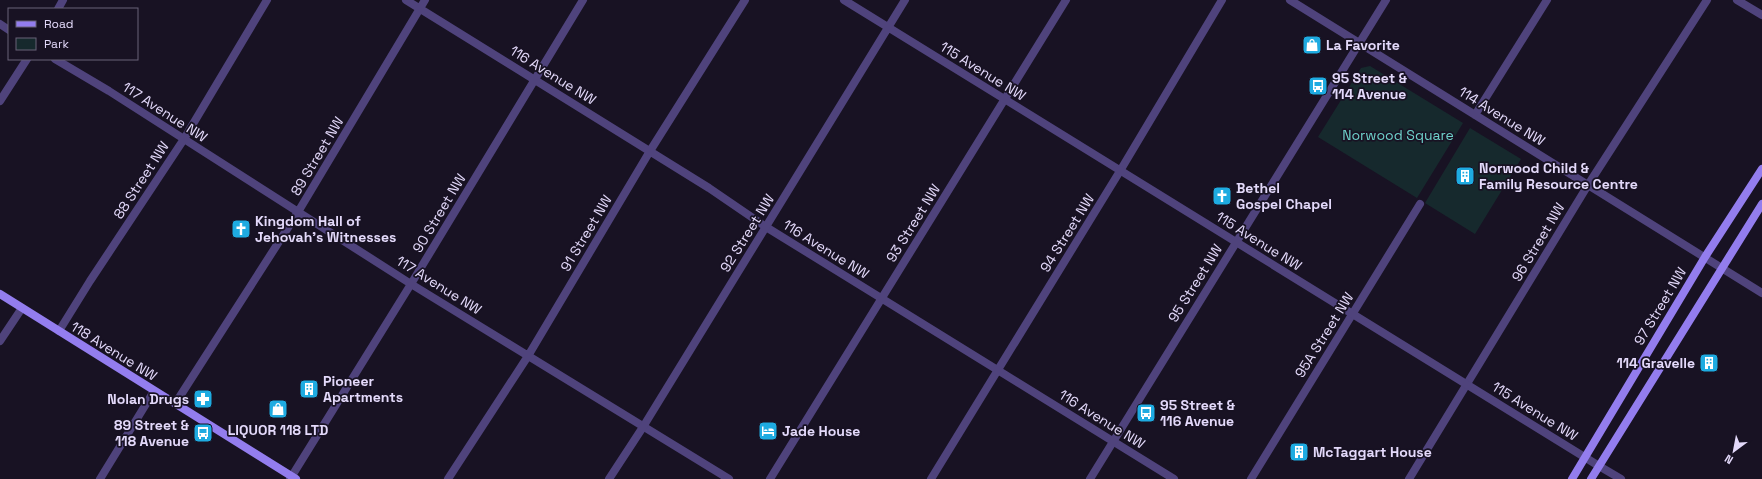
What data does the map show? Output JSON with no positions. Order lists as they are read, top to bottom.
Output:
{
  "streets": {
    "main road": ["97 Street NW", "118 Avenue NW"],
    "street": [
      "115 Avenue NW",
      "116 Avenue NW",
      "117 Avenue NW",
      "114 Avenue NW",
      "89 Street NW",
      "88 Street NW",
      "90 Street NW",
      "93 Street NW",
      "91 Street NW",
      "92 Street NW",
      "94 Street NW",
      "96 Street NW",
      "95 Street NW",
      "95A Street NW"
    ]
  },
  "crossings": [
    ["115 Avenue NW", "93 Street NW"],
    ["115 Avenue NW", "92 Street NW"],
    ["115 Avenue NW", "94 Street NW"],
    ["115 Avenue NW", "96 Street NW"],
    ["115 Avenue NW", "95 Street NW"],
    ["115 Avenue NW", "97 Street NW"],
    ["115 Avenue NW", "95A Street NW"],
    ["116 Avenue NW", "89 Street NW"],
    ["116 Avenue NW", "90 Street NW"],
    ["116 Avenue NW", "93 Street NW"],
    ["116 Avenue NW", "91 Street NW"],
    ["116 Avenue NW", "92 Street NW"],
    ["116 Avenue NW", "94 Street NW"],
    ["116 Avenue NW", "95 Street NW"],
    ["117 Avenue NW", "89 Street NW"],
    ["117 Avenue NW", "88 Street NW"],
    ["117 Avenue NW", "90 Street NW"],
    ["117 Avenue NW", "91 Street NW"],
    ["117 Avenue NW", "92 Street NW"],
    ["114 Avenue NW", "96 Street NW"],
    ["114 Avenue NW", "95 Street NW"],
    ["114 Avenue NW", "97 Street NW"],
    ["89 Street NW", "118 Avenue NW"],
    ["88 Street NW", "118 Avenue NW"],
    ["90 Street NW", "118 Avenue NW"]
  ],
  "parks": ["Norwood Square"],
  "places": {
    "shop": ["La Favorite", "LIQUOR 118 LTD"],
    "bus stop": ["95 Street & 114 Avenue", "95 Street & 116 Avenue", "89 Street & 118 Avenue"],
    "building": [
      "Norwood Child & Family Resource Centre",
      "114 Gravelle",
      "Pioneer Apartments",
      "McTaggart House"
    ],
    "church": ["Bethel Gospel Chapel", "Kingdom Hall of Jehovah's Witnesses"],
    "pharmacy": ["Nolan Drugs"],
    "hotel": ["Jade House"]
  },
  "legend": ["Road", "Park"],
  "north": "bottom left"
}
